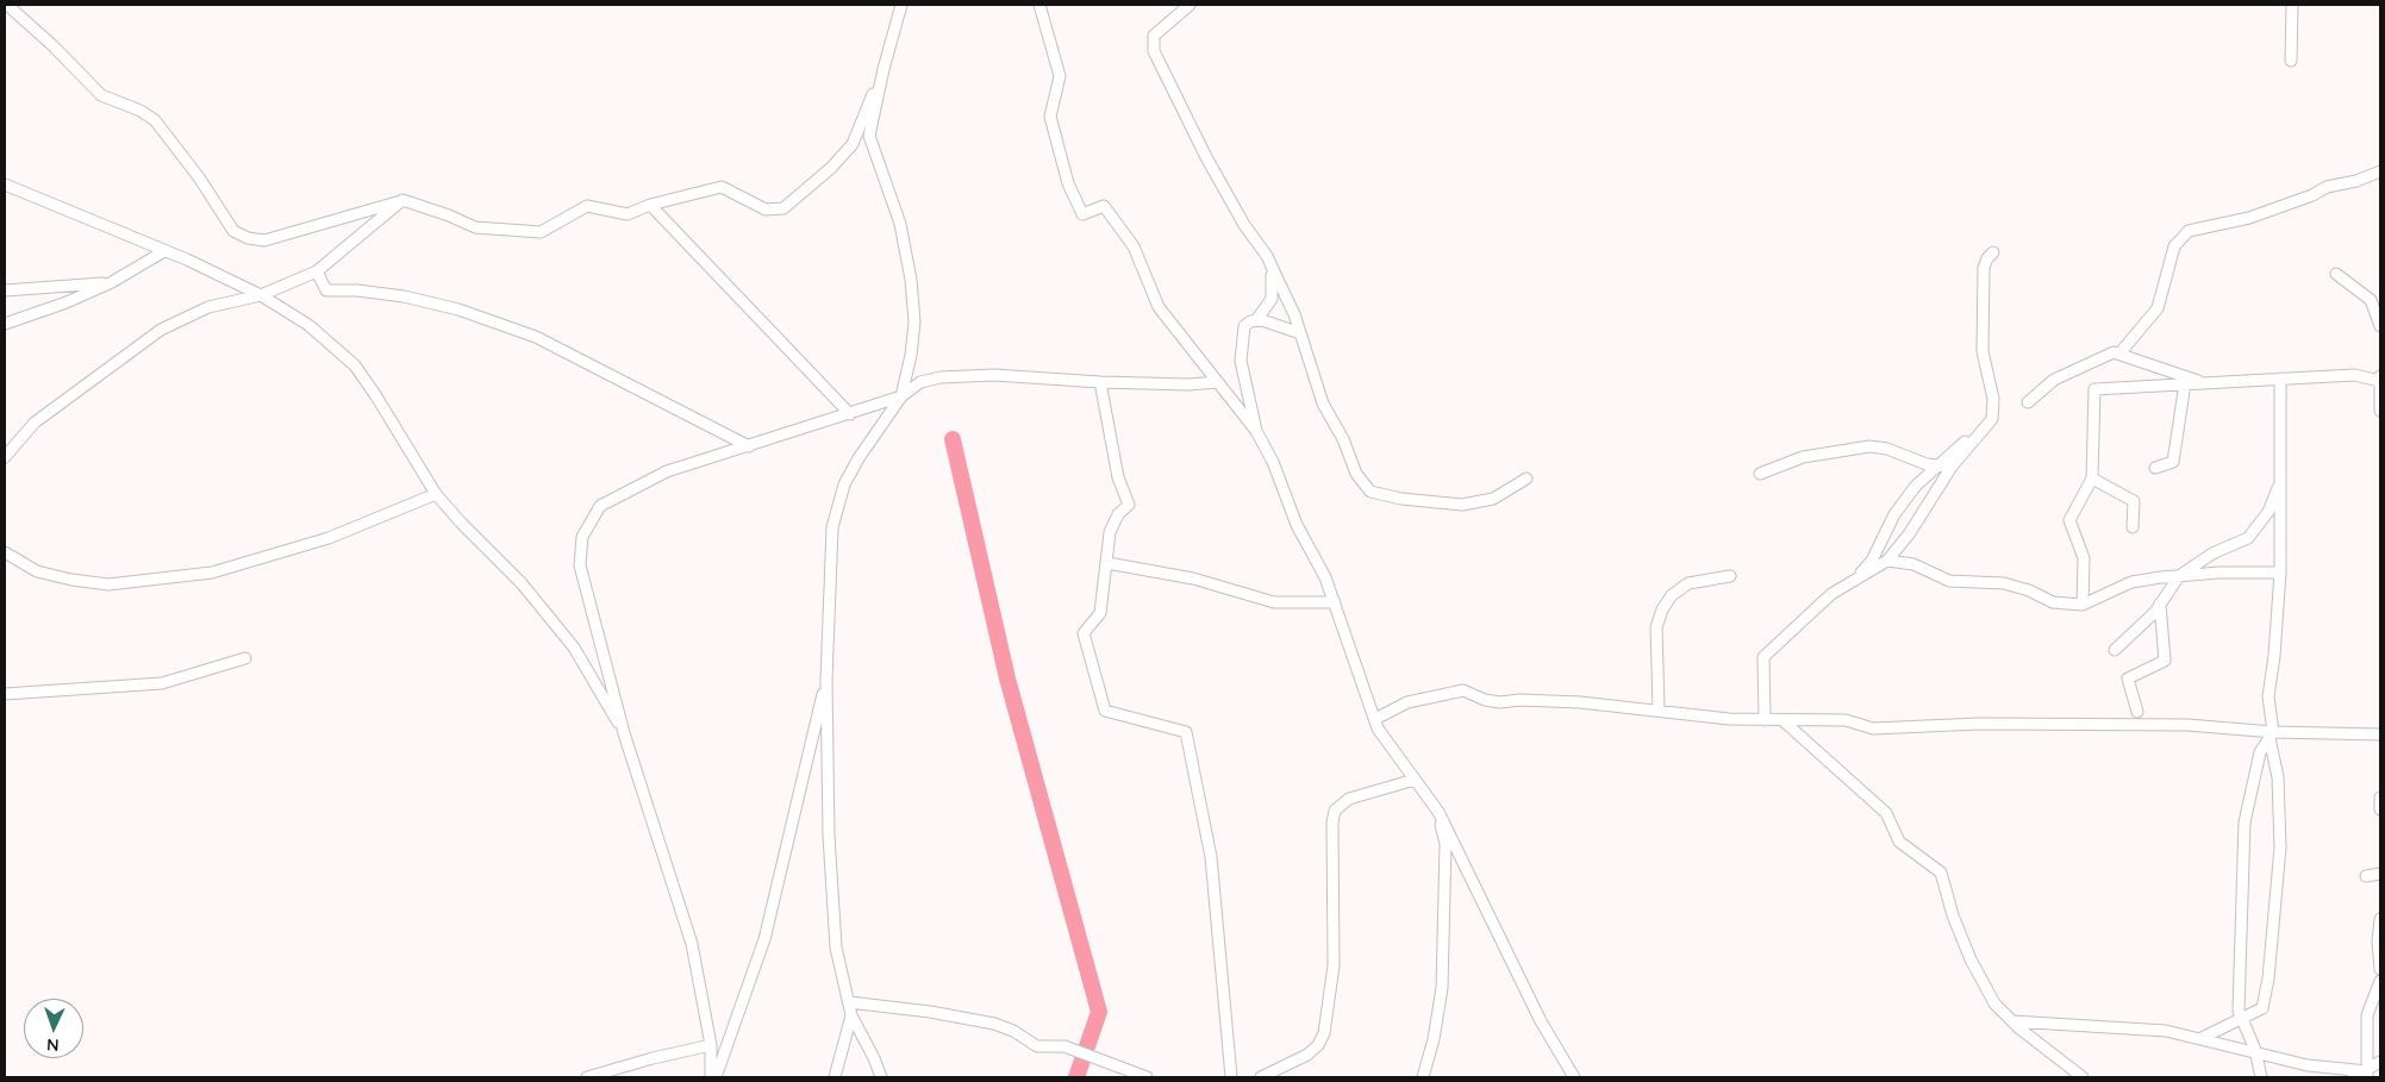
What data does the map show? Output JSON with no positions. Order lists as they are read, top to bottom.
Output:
{
  "north": "bottom"
}
